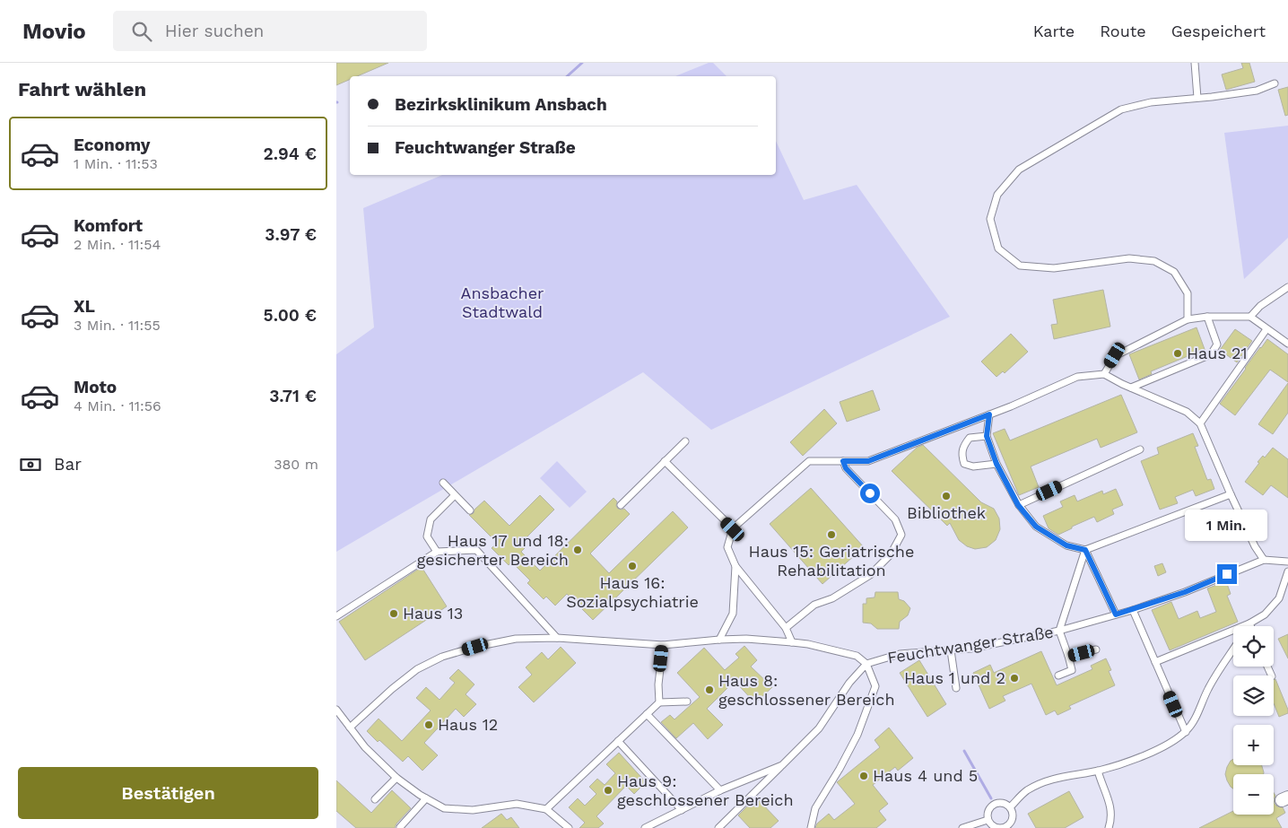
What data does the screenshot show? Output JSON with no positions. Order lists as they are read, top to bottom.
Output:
{
  "streets": {
    "lane": ["Feuchtwanger Straße"]
  },
  "parks": ["Ansbacher Stadtwald"],
  "places": [
    "Haus 21",
    "Bibliothek",
    "Haus 15: Geriatrische Rehabilitation",
    "Haus 17 und 18: gesicherter Bereich",
    "Haus 16: Sozialpsychiatrie",
    "Haus 13",
    "Haus 1 und 2",
    "Haus 8: geschlossener Bereich",
    "Haus 12",
    "Haus 4 und 5",
    "Haus 9: geschlossener Bereich"
  ],
  "page": {
    "header": "Movio",
    "search": "Hier suchen",
    "nav": ["Karte", "Route", "Gespeichert"],
    "heading": "Fahrt wählen",
    "banner": ["Bezirksklinikum Ansbach", "Feuchtwanger Straße"],
    "list": [
      {
        "name": "Economy",
        "note": "1 Min. · 11:53",
        "value": "2.94 €"
      },
      {
        "name": "Komfort",
        "note": "2 Min. · 11:54",
        "value": "3.97 €"
      },
      {
        "name": "XL",
        "note": "3 Min. · 11:55",
        "value": "5.00 €"
      },
      {
        "name": "Moto",
        "note": "4 Min. · 11:56",
        "value": "3.71 €"
      }
    ],
    "pay": ["Bar", "380 m"],
    "bubble": "1 Min.",
    "map_buttons": ["+", "−"],
    "buttons": "Bestätigen"
  }
}
